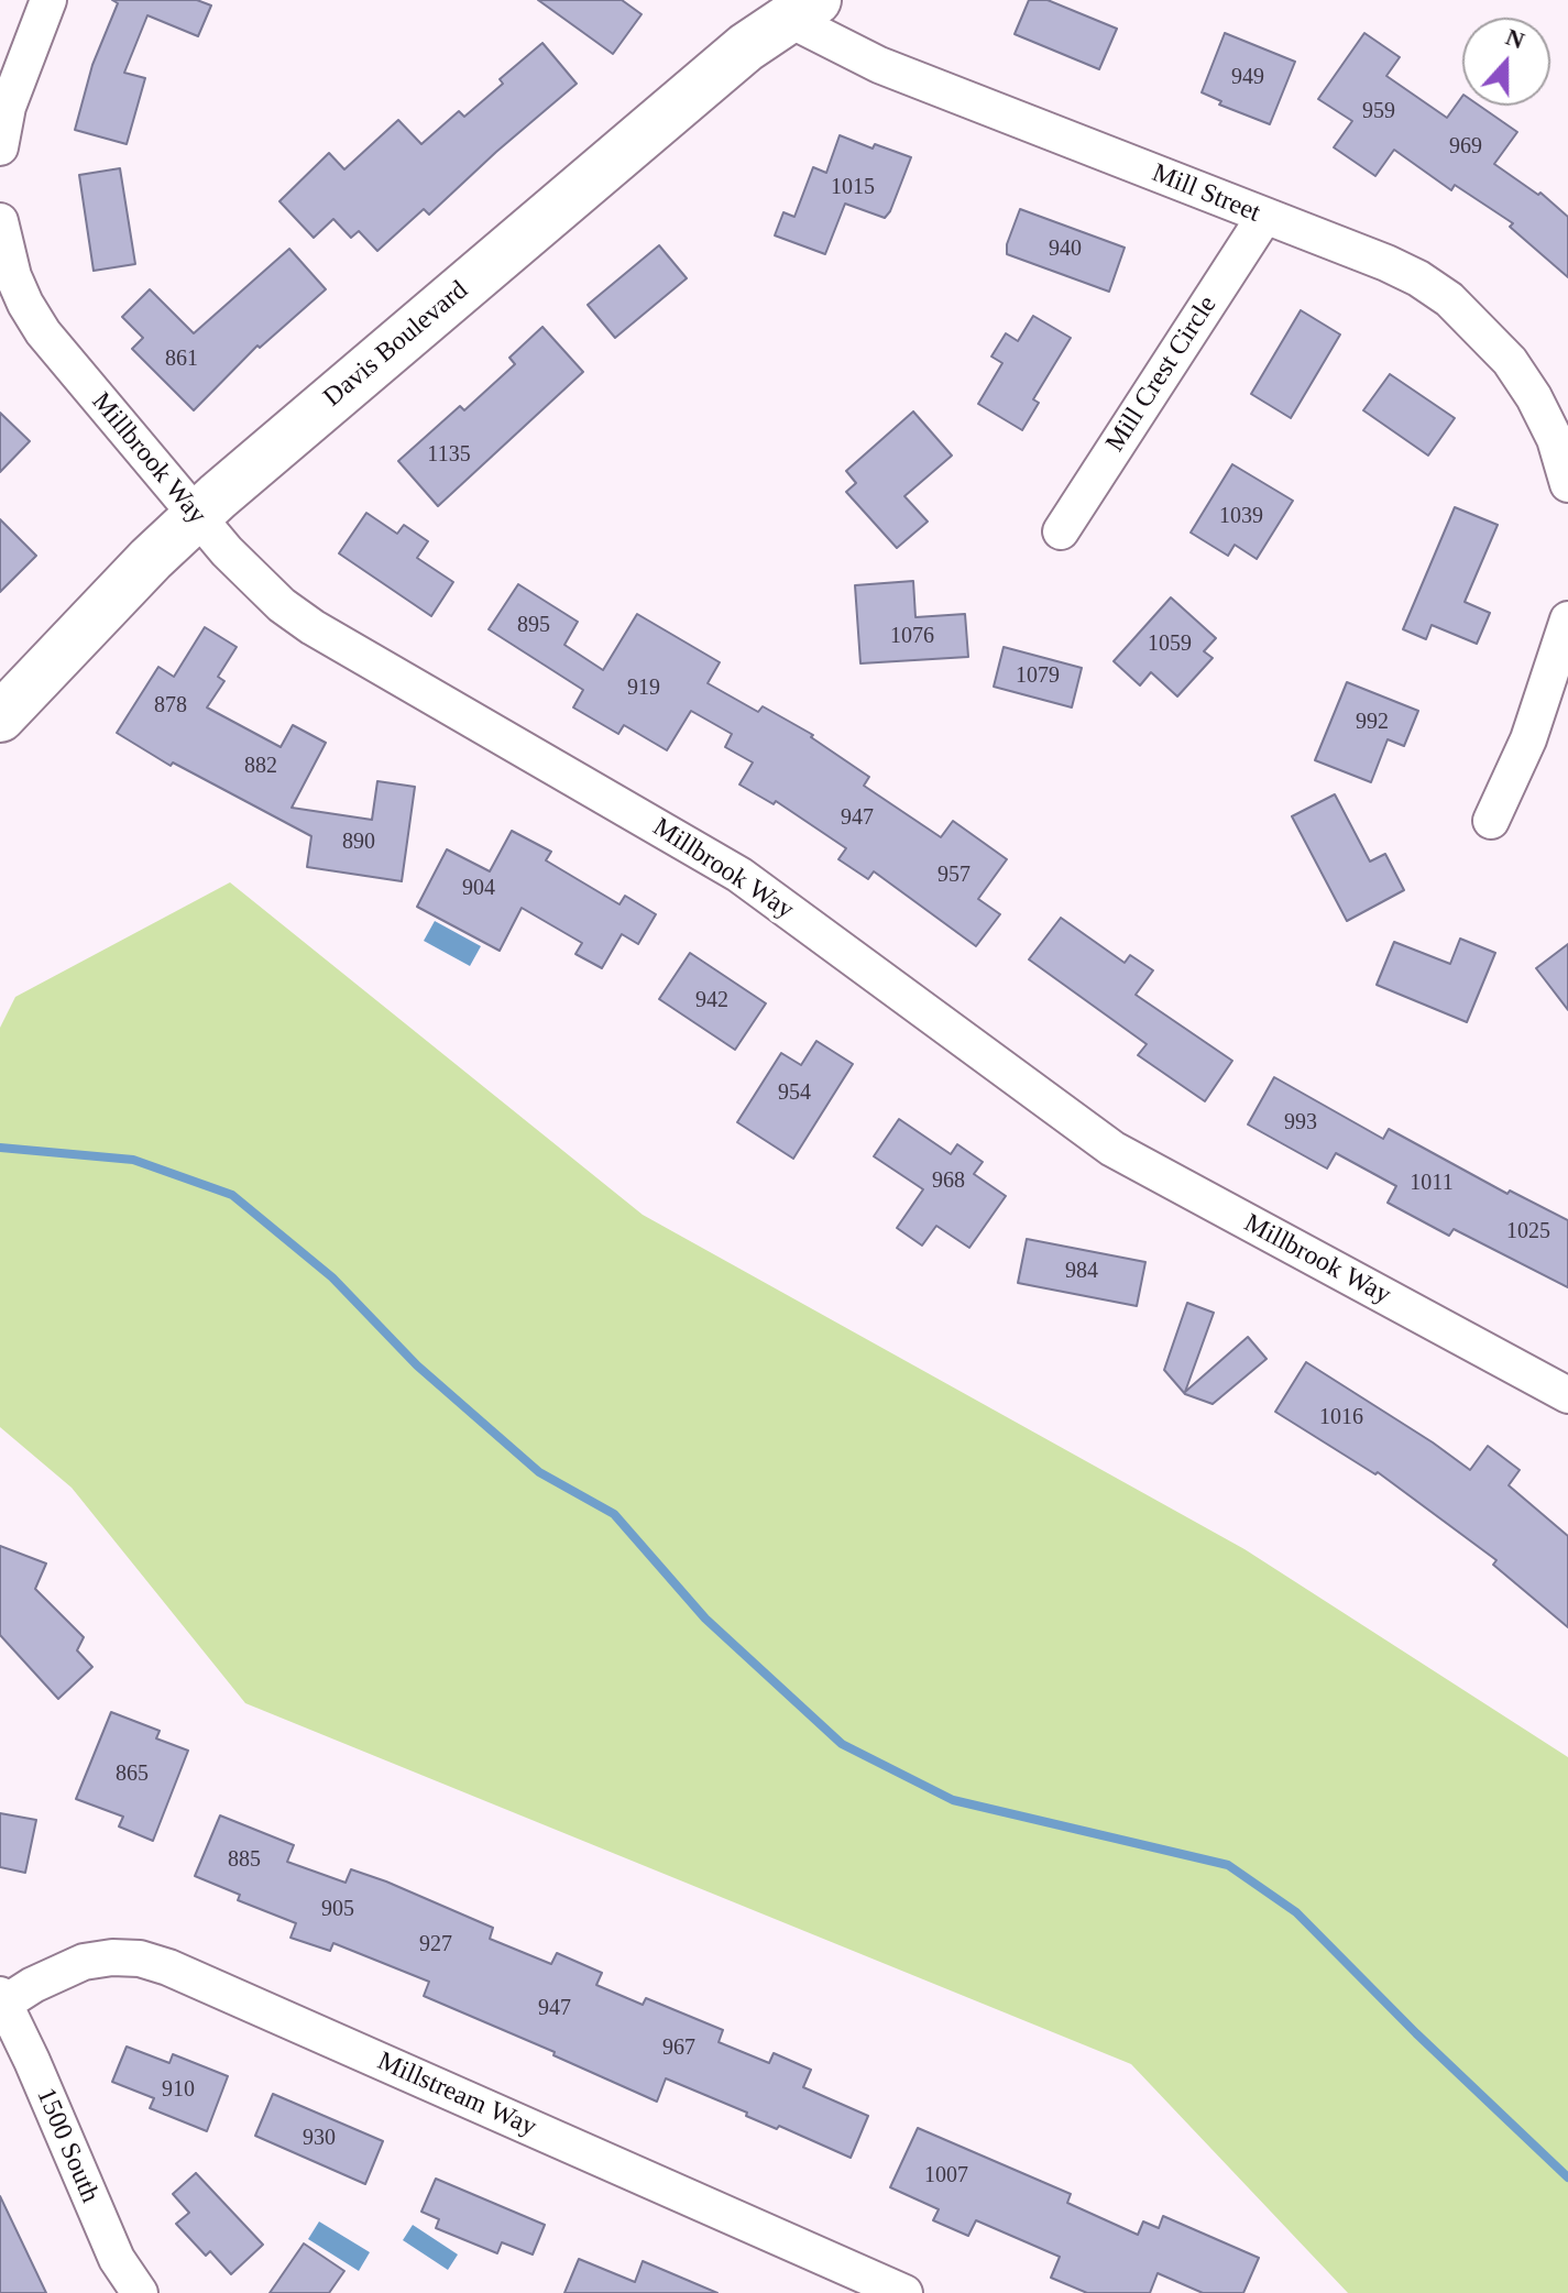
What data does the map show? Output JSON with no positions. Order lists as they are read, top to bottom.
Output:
{
  "streets": {
    "street": [
      "Mill Street",
      "Davis Boulevard",
      "Mill Crest Circle",
      "Millbrook Way",
      "Millstream Way",
      "1500 South"
    ]
  },
  "crossings": [
    ["Mill Street", "Davis Boulevard"],
    ["Mill Street", "Mill Crest Circle"],
    ["Davis Boulevard", "Millbrook Way"],
    ["Millstream Way", "1500 South"]
  ],
  "house_numbers": [
    "949",
    "959",
    "969",
    "1015",
    "940",
    "861",
    "1135",
    "1039",
    "895",
    "1076",
    "1059",
    "1079",
    "919",
    "878",
    "992",
    "882",
    "947",
    "890",
    "957",
    "904",
    "942",
    "954",
    "993",
    "968",
    "1011",
    "1025",
    "984",
    "1016",
    "865",
    "885",
    "905",
    "927",
    "947",
    "967",
    "910",
    "930",
    "1007"
  ],
  "north": "top"
}
